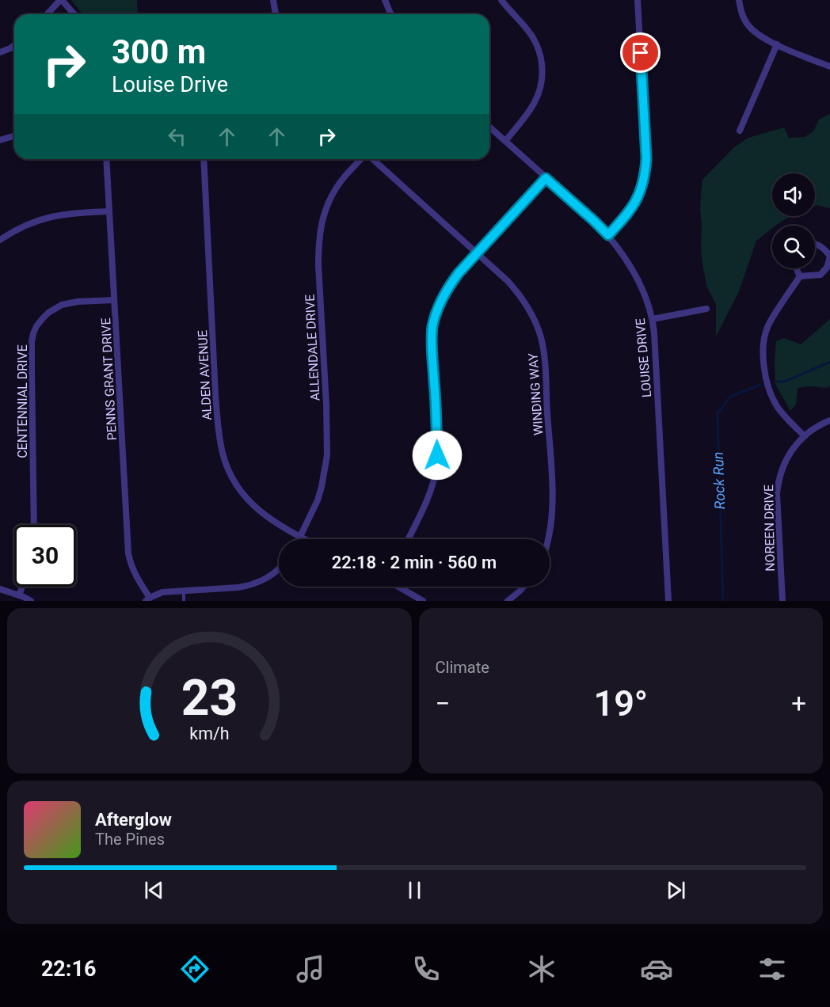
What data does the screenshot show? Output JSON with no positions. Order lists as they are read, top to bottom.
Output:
{
  "streets": {
    "street": [
      "ALLENDALE DRIVE",
      "LOUISE DRIVE",
      "ALDEN AVENUE",
      "PENNS GRANT DRIVE",
      "WINDING WAY",
      "CENTENNIAL DRIVE",
      "NOREEN DRIVE"
    ]
  },
  "crossings": [
    ["ALLENDALE DRIVE", "ALDEN AVENUE"],
    ["PENNS GRANT DRIVE", "CENTENNIAL DRIVE"]
  ],
  "water": ["Rock Run"],
  "page": {
    "turn": ["300 m", "Louise Drive"],
    "limit": "30",
    "trip": "22:18 · 2 min · 560 m",
    "tile": "Climate",
    "heat": ["−", "19°", "+"],
    "song": ["Afterglow", "The Pines"],
    "tabs": "22:16",
    "gauge": ["23", "km/h"]
  }
}
